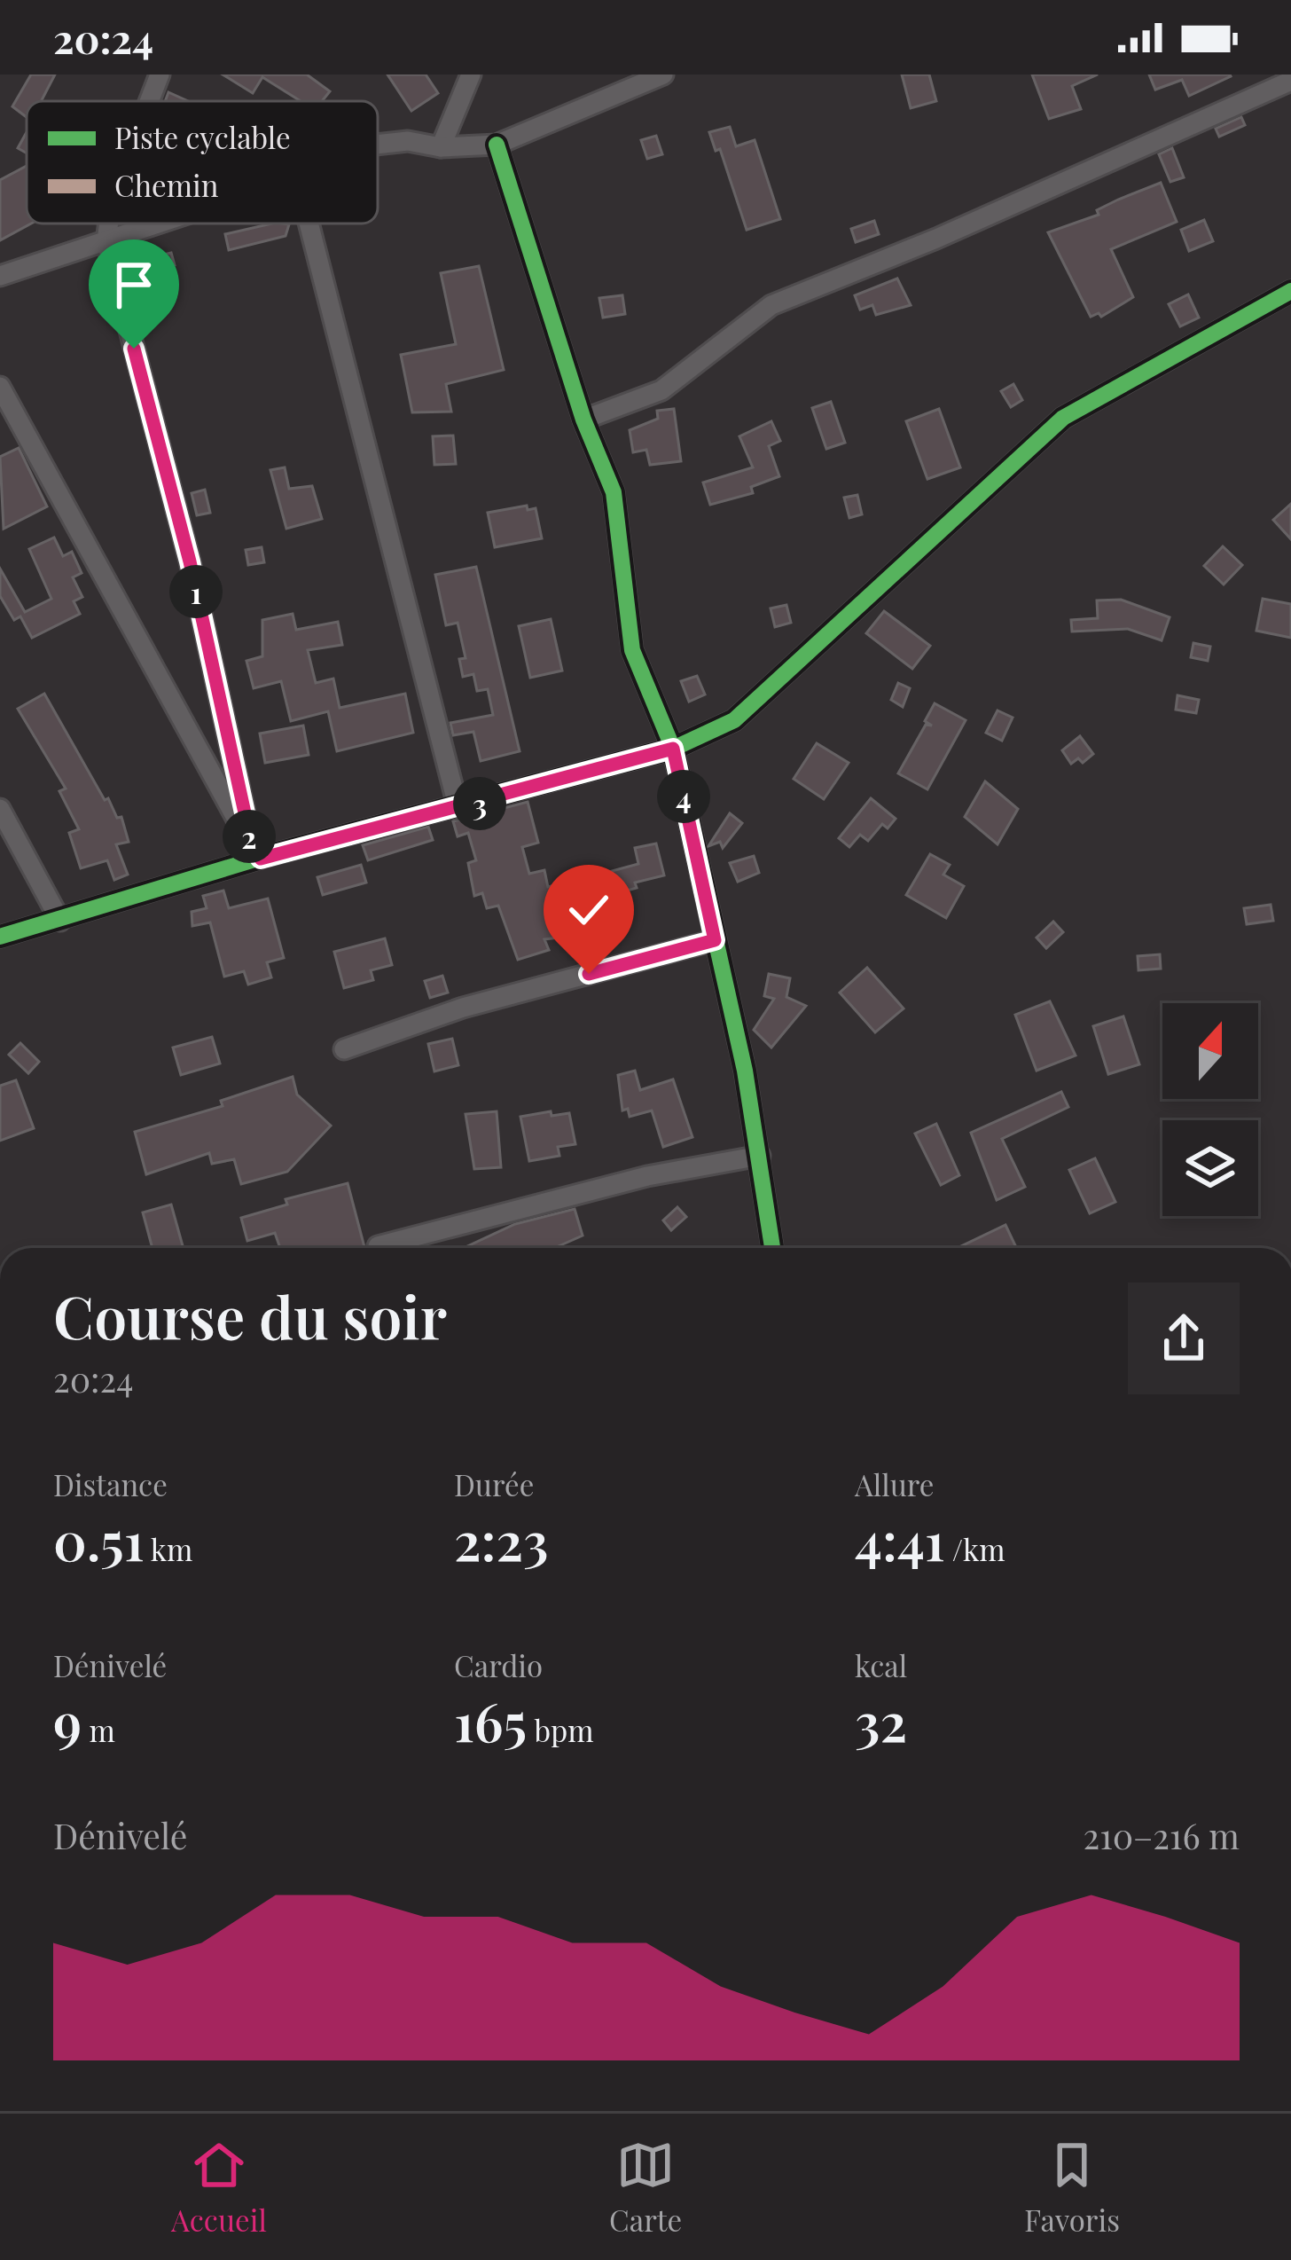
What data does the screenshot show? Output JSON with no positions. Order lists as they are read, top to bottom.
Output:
{
  "legend": ["Piste cyclable", "Chemin"],
  "north": "top",
  "page": {
    "status": "20:24",
    "pins": [
      "1",
      "4",
      "3",
      "2"
    ],
    "heading": ["Course du soir", "20:24"],
    "stats": [
      ["Distance", "0.51 km"],
      ["Durée", "2:23"],
      ["Allure", "4:41 /km"],
      ["Dénivelé", "9 m"],
      ["Cardio", "165 bpm"],
      ["kcal", "32"]
    ],
    "chart": ["Dénivelé", "210–216 m"],
    "tabs": ["Accueil", "Carte", "Favoris"]
  }
}
